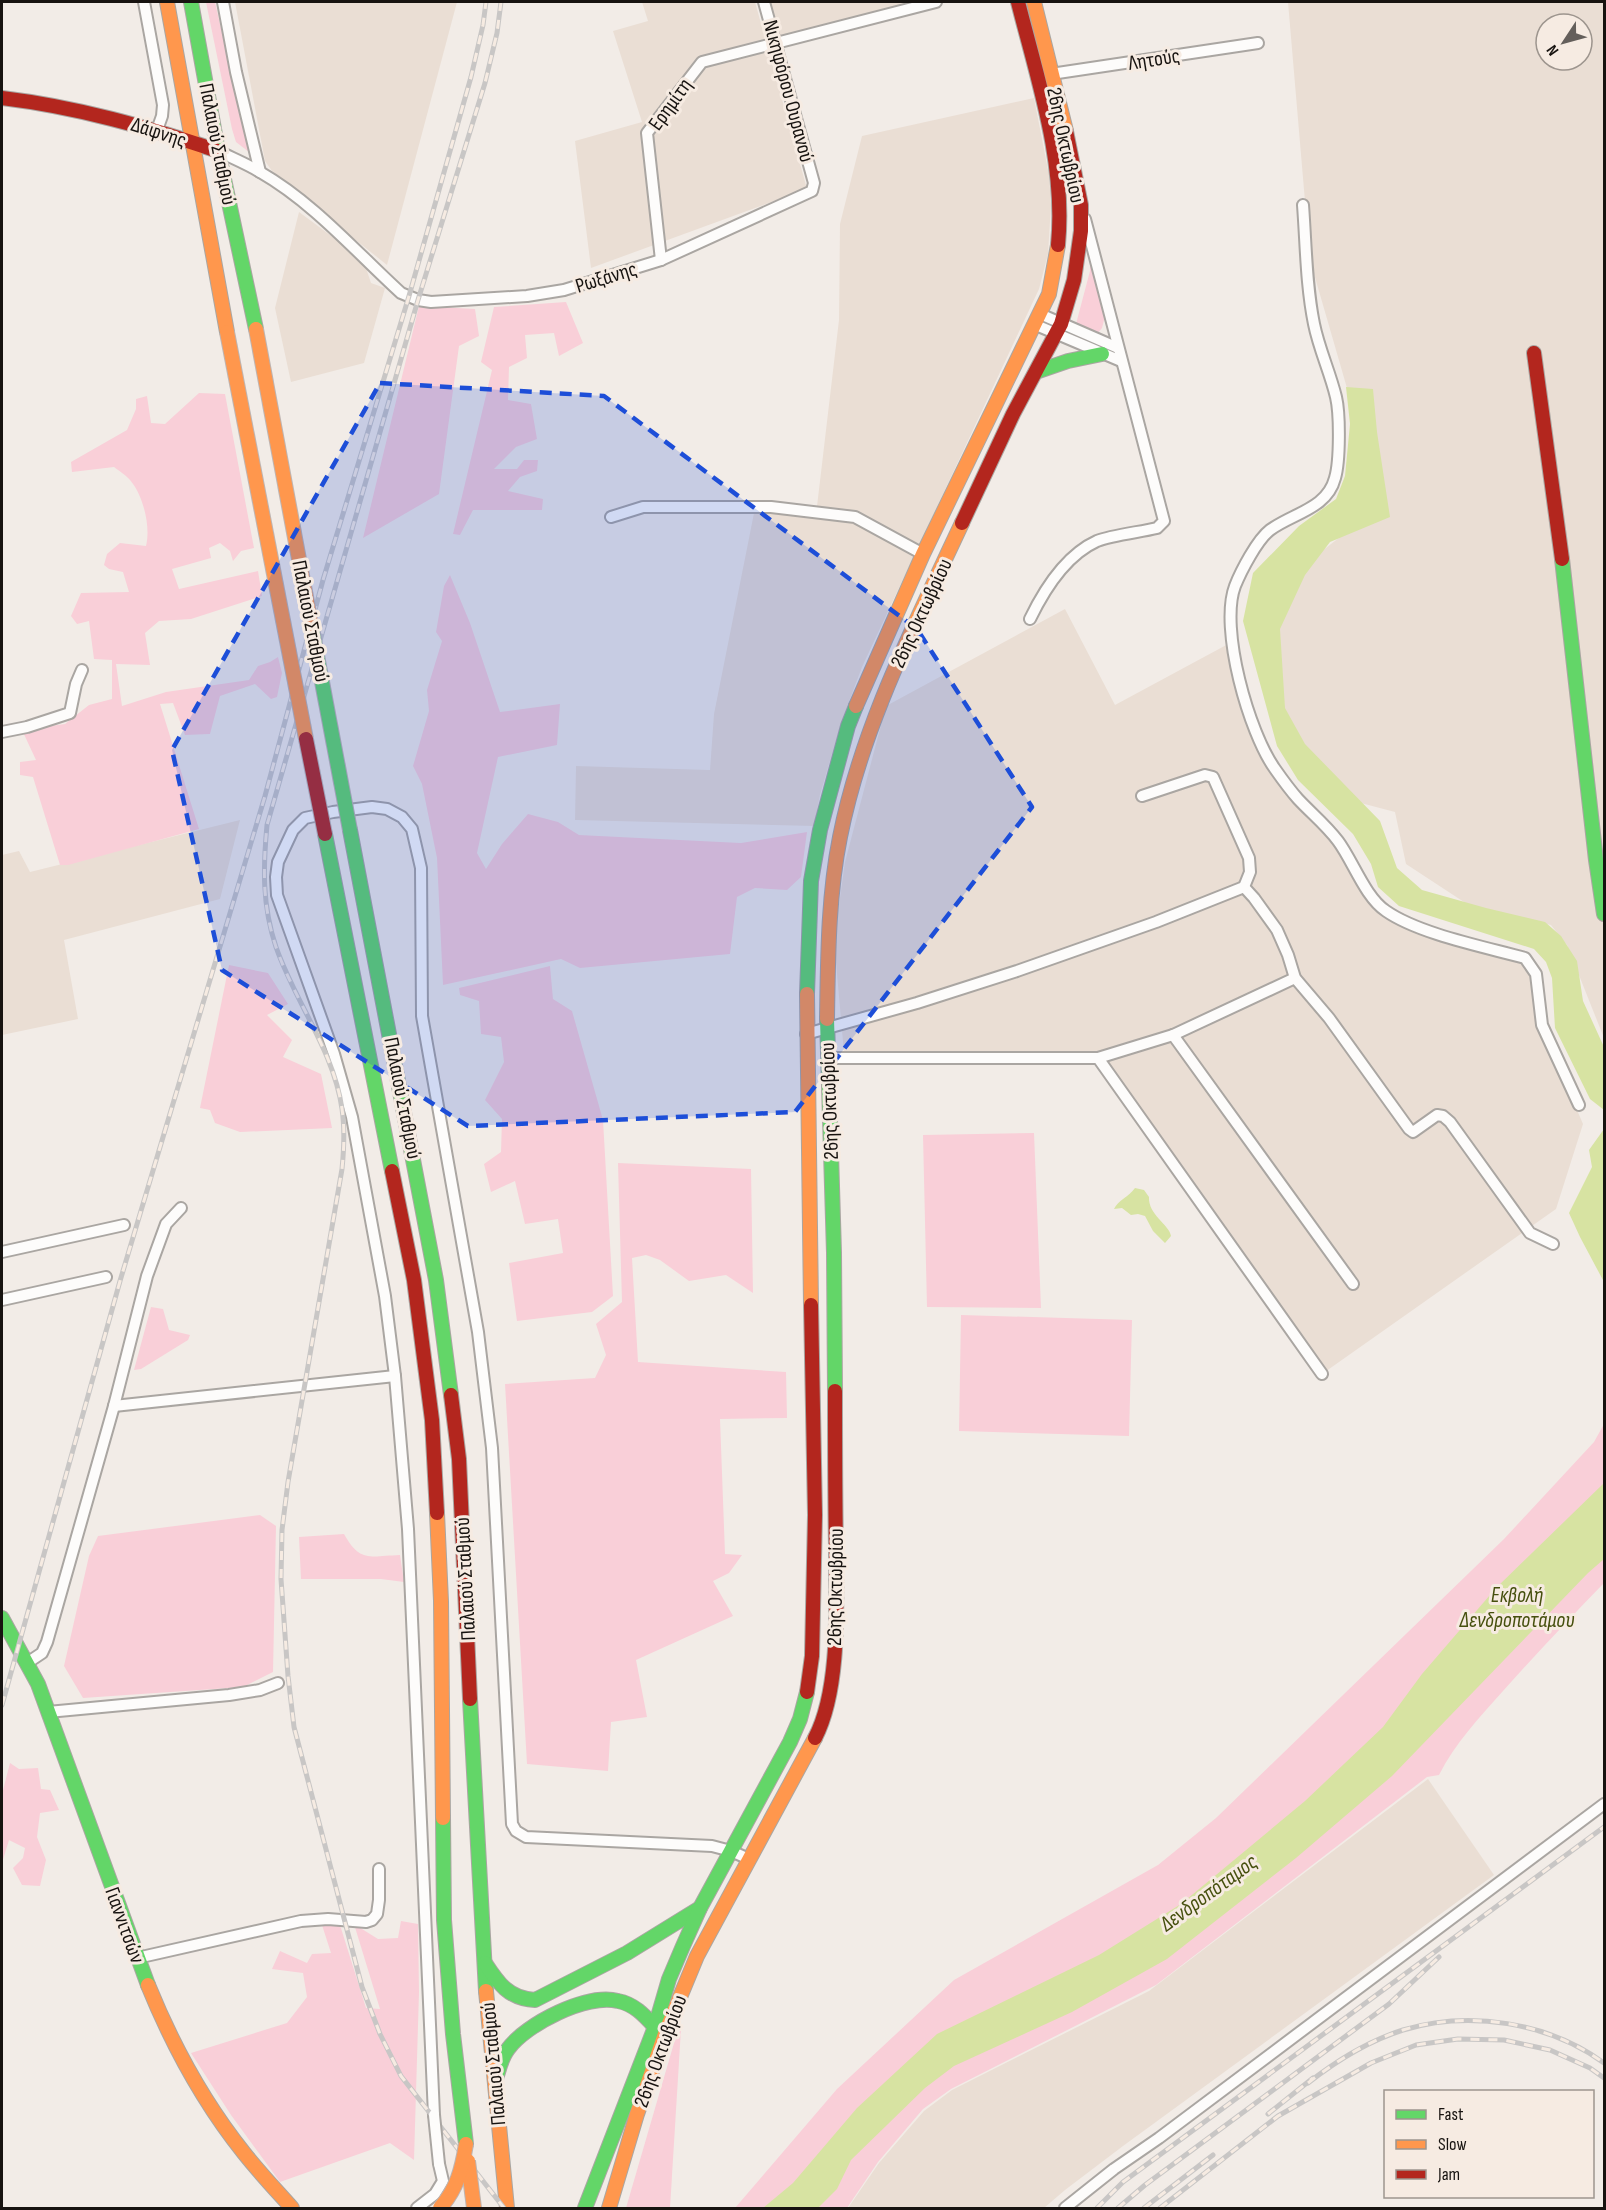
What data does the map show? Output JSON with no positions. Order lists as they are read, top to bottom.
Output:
{
  "streets": {
    "main road": [
      "Δάφνης",
      "Παλαιού Σταθμού",
      "26ης Οκτωβρίου",
      "Γιαννιτσών"
    ],
    "street": [
      "Λητούς",
      "Νικηφόρου Ουρανού",
      "Ερημίτη",
      "Ρωξάνης"
    ]
  },
  "crossings": [
    ["Λητούς", "26ης Οκτωβρίου"],
    ["Νικηφόρου Ουρανού", "Ερημίτη"],
    ["Νικηφόρου Ουρανού", "Ρωξάνης"],
    ["Ερημίτη", "Ρωξάνης"],
    ["Δάφνης", "Παλαιού Σταθμού"],
    ["Δάφνης", "Ρωξάνης"]
  ],
  "water": ["Εκβολή Δενδροποτάμου", "Δενδροπόταμος"],
  "legend": ["Fast", "Slow", "Jam"],
  "north": "bottom left"
}
